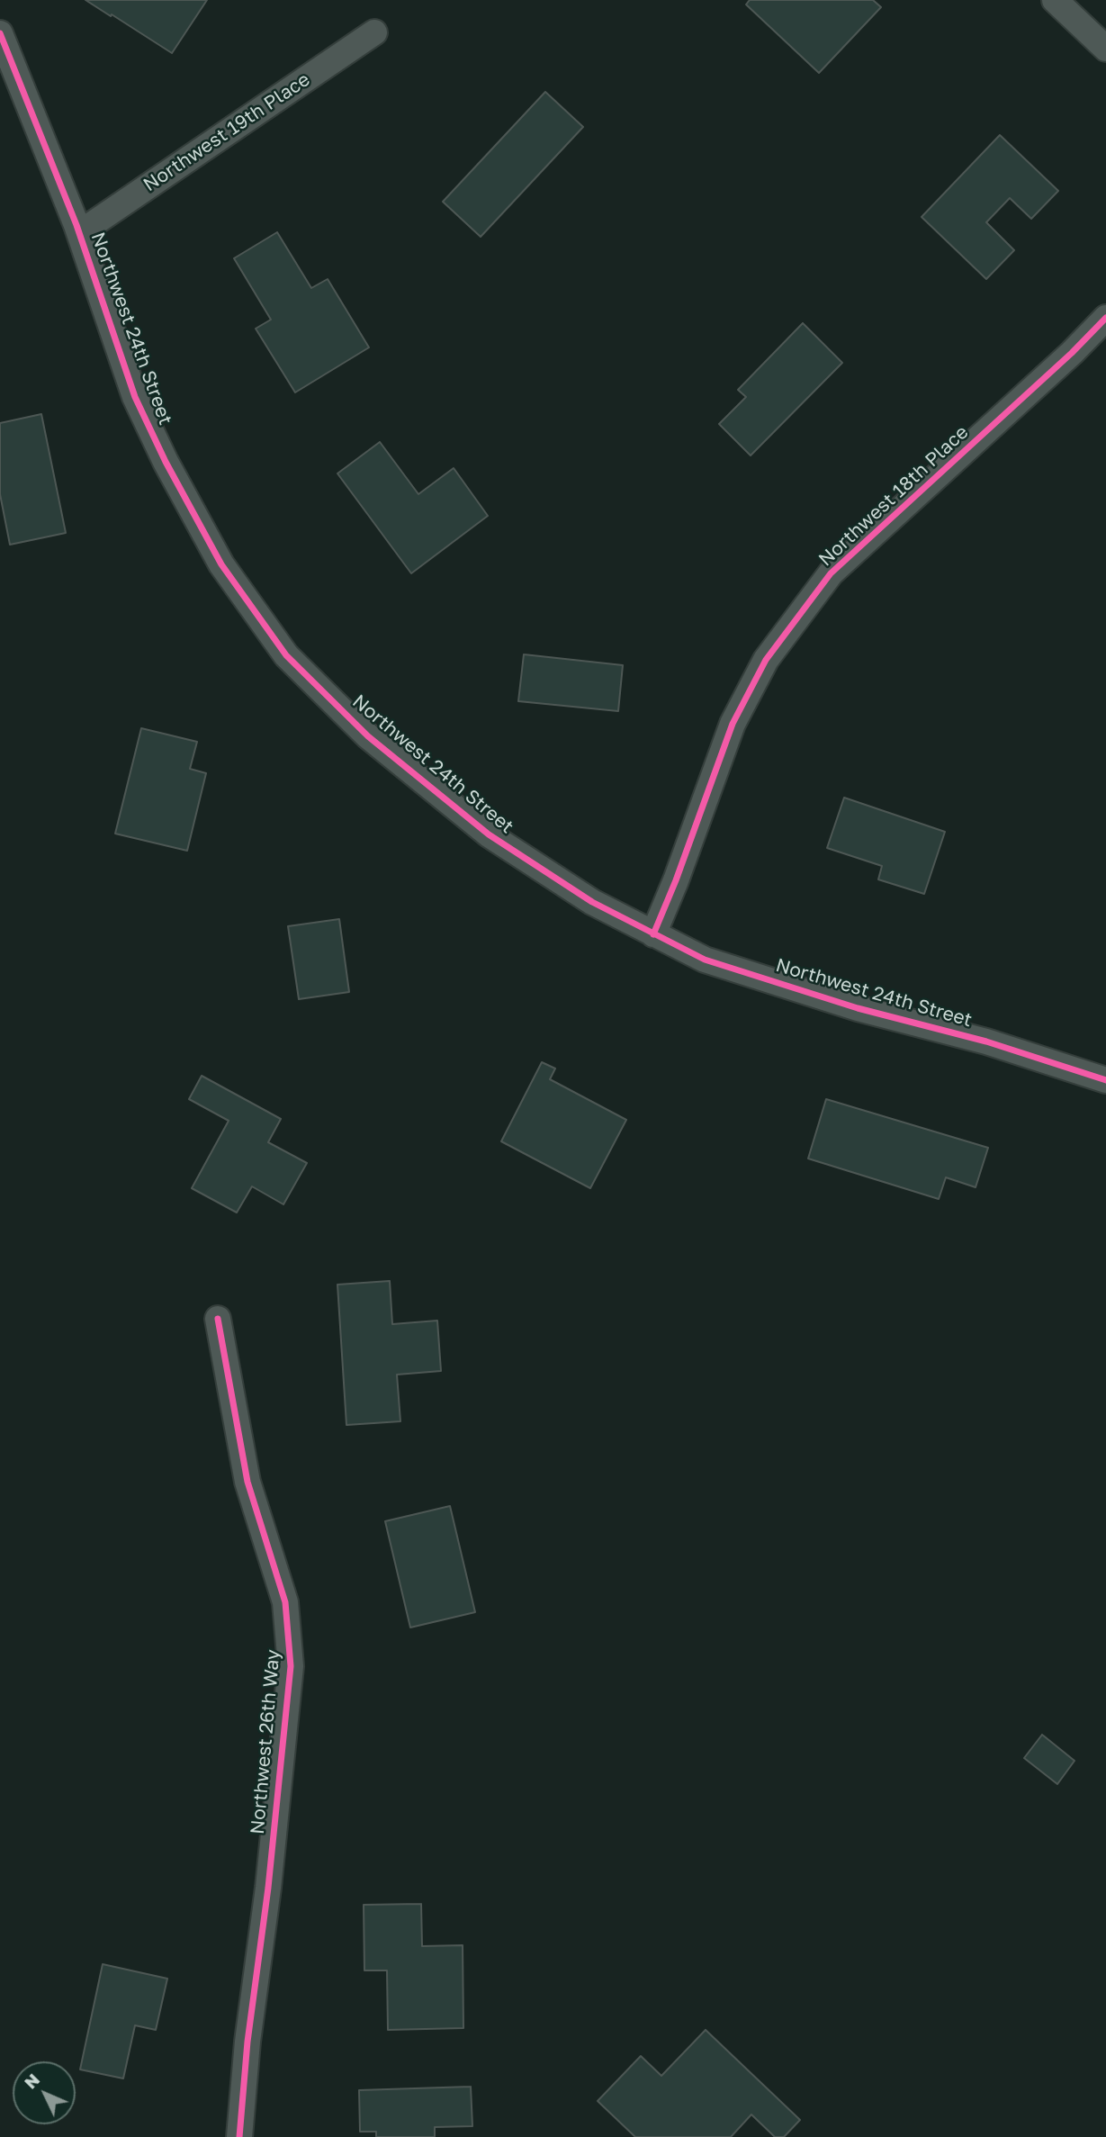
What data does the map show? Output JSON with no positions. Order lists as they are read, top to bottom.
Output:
{
  "streets": {
    "street": [
      "Northwest 19th Place",
      "Northwest 24th Street",
      "Northwest 18th Place",
      "Northwest 26th Way"
    ]
  },
  "crossings": [
    ["Northwest 19th Place", "Northwest 24th Street"],
    ["Northwest 24th Street", "Northwest 18th Place"]
  ],
  "north": "top left"
}
